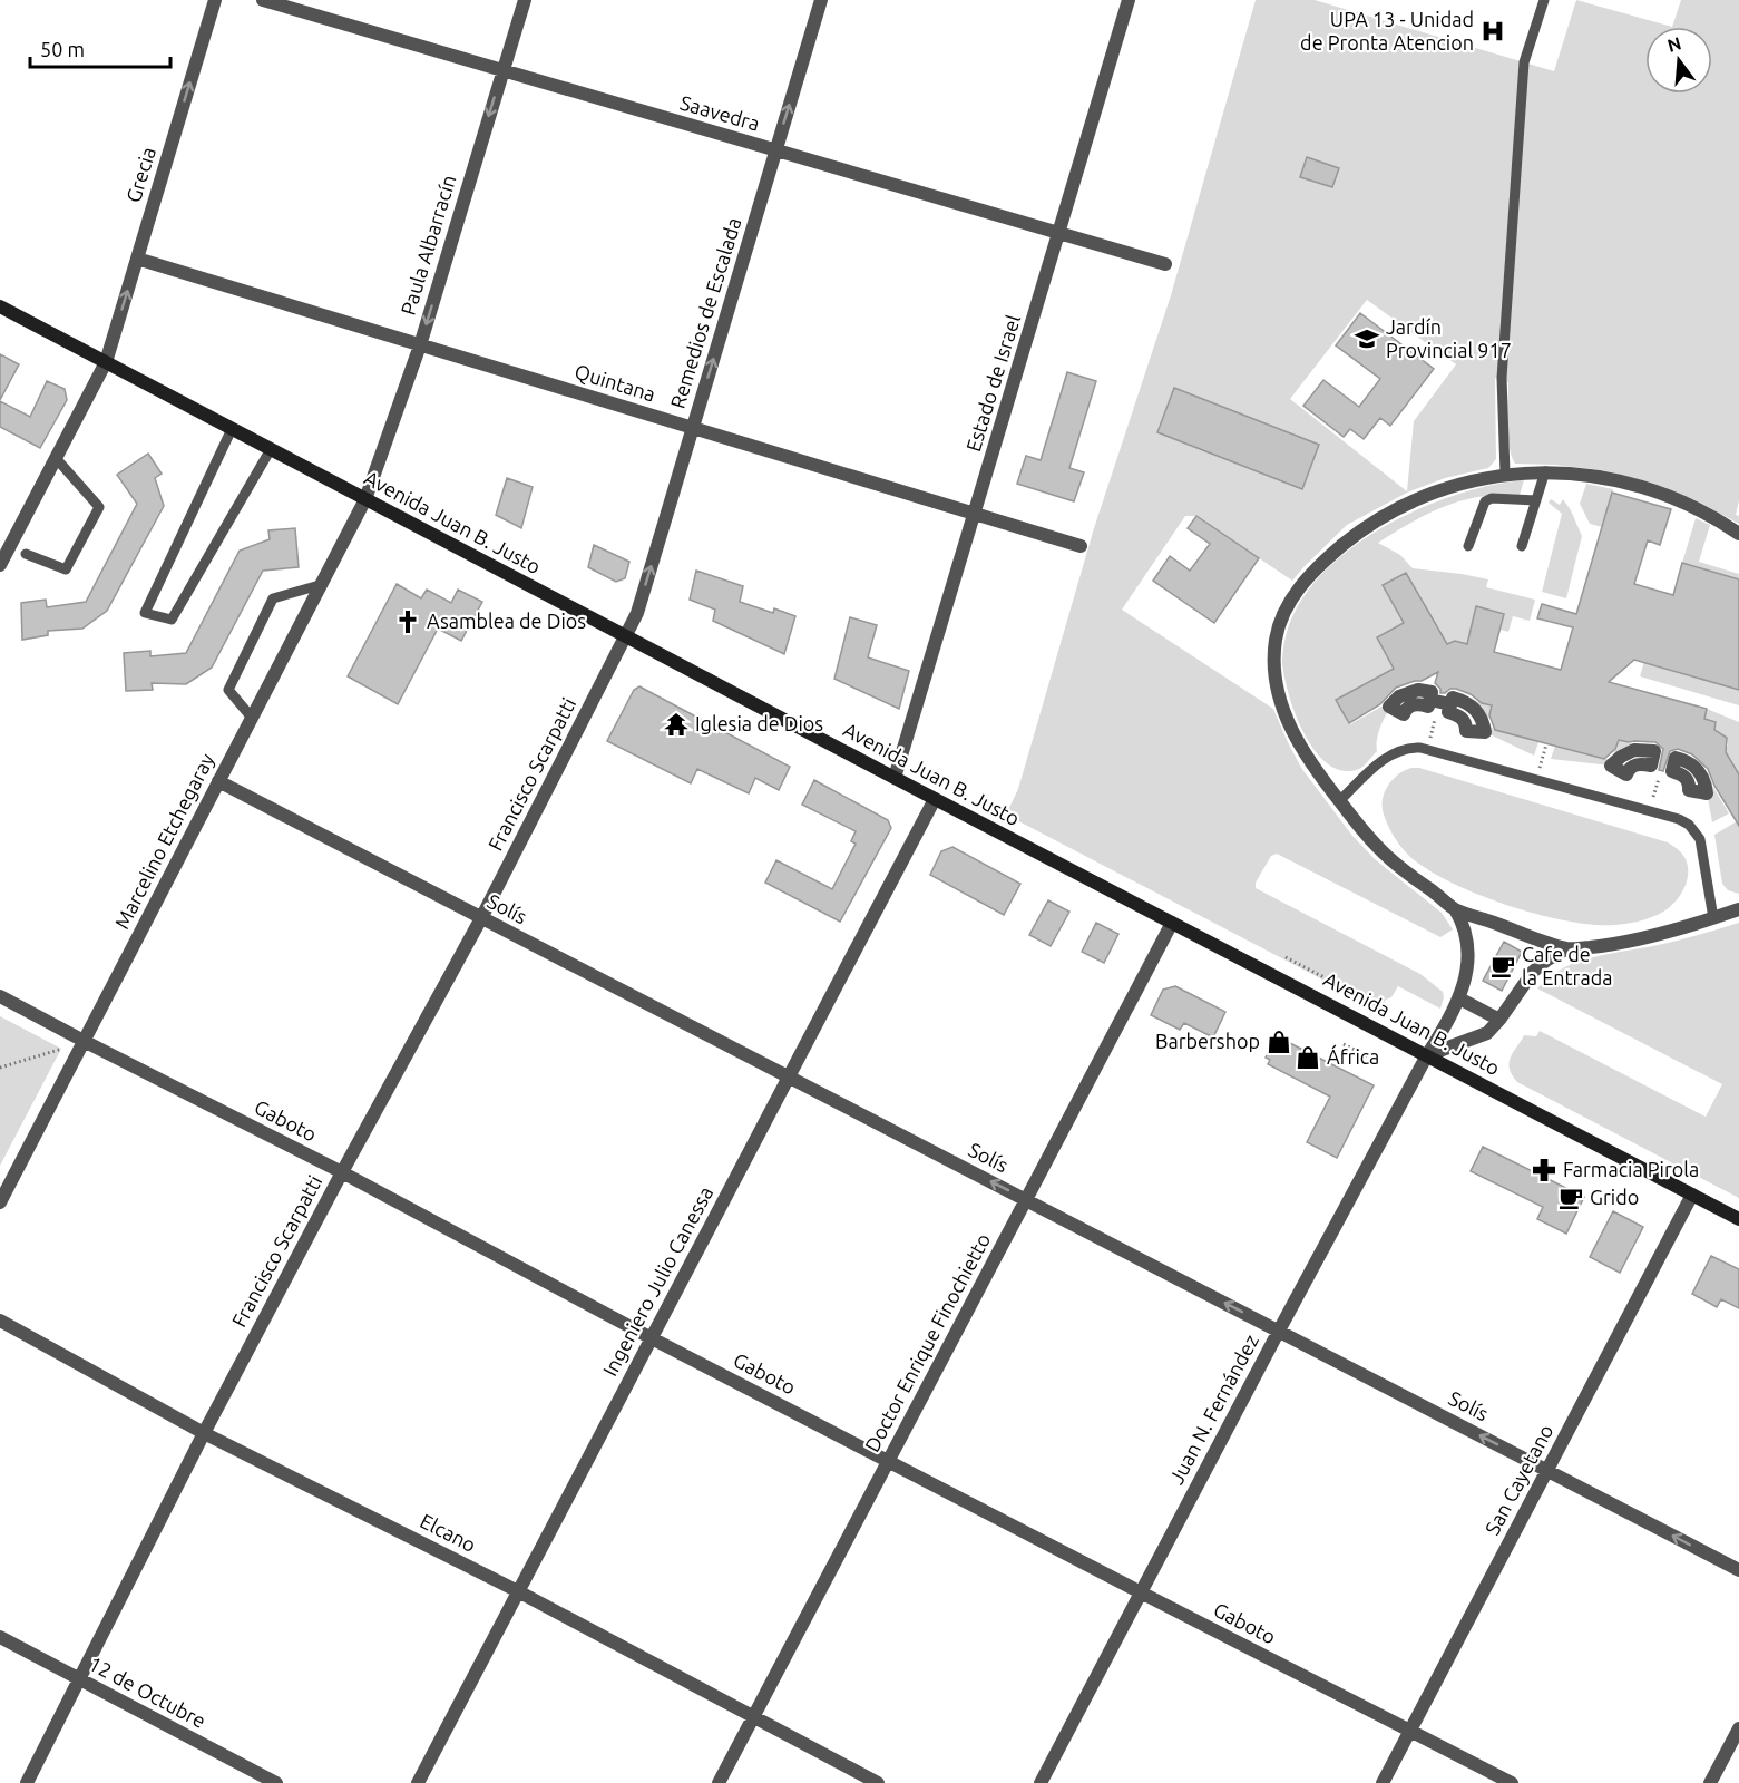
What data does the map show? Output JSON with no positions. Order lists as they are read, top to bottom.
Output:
{
  "streets": {
    "main road": ["Avenida Juan B. Justo"],
    "street": [
      "Saavedra",
      "Grecia",
      "Paula Albarracín",
      "Remedios de Escalada",
      "Quintana",
      "Estado de Israel",
      "Francisco Scarpatti",
      "Marcelino Etchegaray",
      "Solís",
      "Gaboto",
      "Ingeniero Julio Canessa",
      "Doctor Enrique Finochietto",
      "Juan N. Fernández",
      "San Cayetano",
      "Elcano",
      "12 de Octubre"
    ]
  },
  "crossings": [
    ["Saavedra", "Paula Albarracín"],
    ["Saavedra", "Remedios de Escalada"],
    ["Saavedra", "Estado de Israel"],
    ["Grecia", "Quintana"],
    ["Grecia", "Avenida Juan B. Justo"],
    ["Paula Albarracín", "Quintana"],
    ["Paula Albarracín", "Avenida Juan B. Justo"],
    ["Paula Albarracín", "Marcelino Etchegaray"],
    ["Remedios de Escalada", "Quintana"],
    ["Remedios de Escalada", "Avenida Juan B. Justo"],
    ["Remedios de Escalada", "Francisco Scarpatti"],
    ["Quintana", "Estado de Israel"],
    ["Estado de Israel", "Avenida Juan B. Justo"],
    ["Avenida Juan B. Justo", "Francisco Scarpatti"],
    ["Avenida Juan B. Justo", "Marcelino Etchegaray"],
    ["Avenida Juan B. Justo", "Ingeniero Julio Canessa"],
    ["Avenida Juan B. Justo", "Doctor Enrique Finochietto"],
    ["Avenida Juan B. Justo", "Juan N. Fernández"],
    ["Avenida Juan B. Justo", "San Cayetano"],
    ["Francisco Scarpatti", "Solís"],
    ["Francisco Scarpatti", "Gaboto"],
    ["Francisco Scarpatti", "Elcano"],
    ["Francisco Scarpatti", "12 de Octubre"],
    ["Marcelino Etchegaray", "Solís"],
    ["Marcelino Etchegaray", "Gaboto"],
    ["Solís", "Ingeniero Julio Canessa"],
    ["Solís", "Doctor Enrique Finochietto"],
    ["Solís", "Juan N. Fernández"],
    ["Solís", "San Cayetano"],
    ["Gaboto", "Ingeniero Julio Canessa"],
    ["Gaboto", "Doctor Enrique Finochietto"],
    ["Gaboto", "Juan N. Fernández"],
    ["Gaboto", "San Cayetano"],
    ["Ingeniero Julio Canessa", "Elcano"],
    ["Doctor Enrique Finochietto", "Elcano"]
  ],
  "one_way": [
    "Grecia",
    "Paula Albarracín",
    "Remedios de Escalada",
    "Solís"
  ],
  "places": {
    "hospital": ["UPA 13 - Unidad de Pronta Atencion"],
    "school or university": ["Jardín Provincial 917"],
    "church": ["Asamblea de Dios"],
    "temple": ["Iglesia de Dios"],
    "cafe": ["Cafe de la Entrada", "Grido"],
    "shop": ["Barbershop", "África"],
    "pharmacy": ["Farmacia Pirola"]
  },
  "scale_bar": "50 m",
  "north": "top"
}
